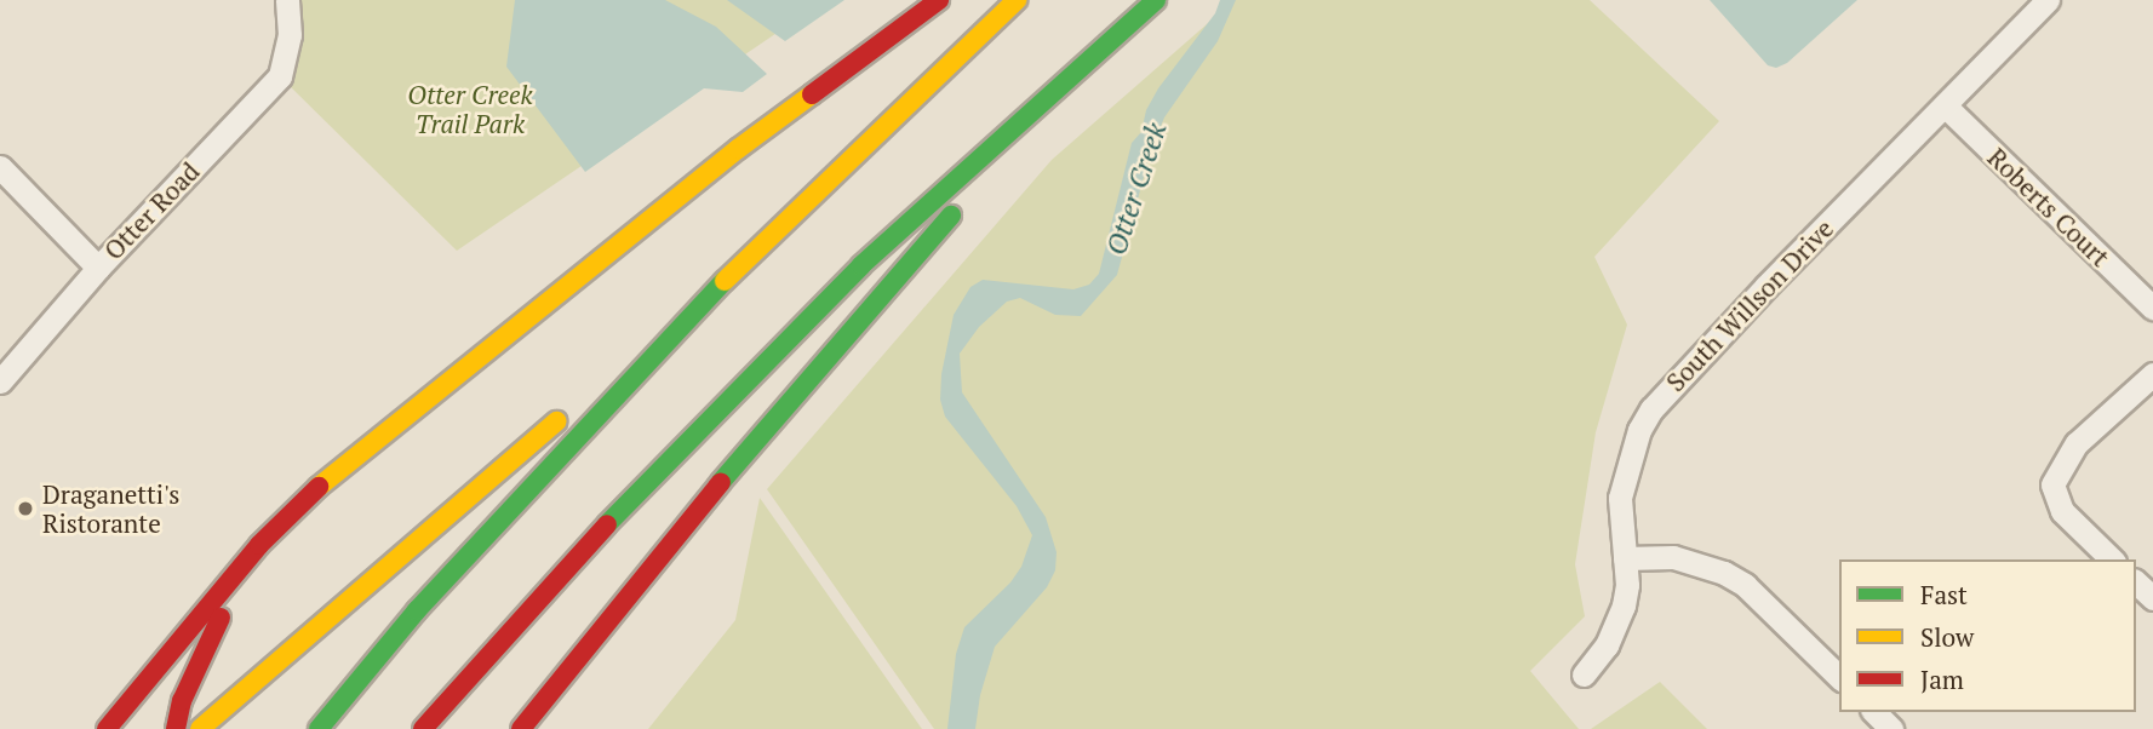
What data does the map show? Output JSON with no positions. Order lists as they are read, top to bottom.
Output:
{
  "streets": {
    "street": ["Roberts Court", "Otter Road", "South Willson Drive"]
  },
  "crossings": [
    ["Roberts Court", "South Willson Drive"]
  ],
  "water": ["Otter Creek"],
  "parks": ["Otter Creek Trail Park"],
  "places": ["Draganetti's Ristorante"],
  "legend": ["Fast", "Slow", "Jam"]
}
